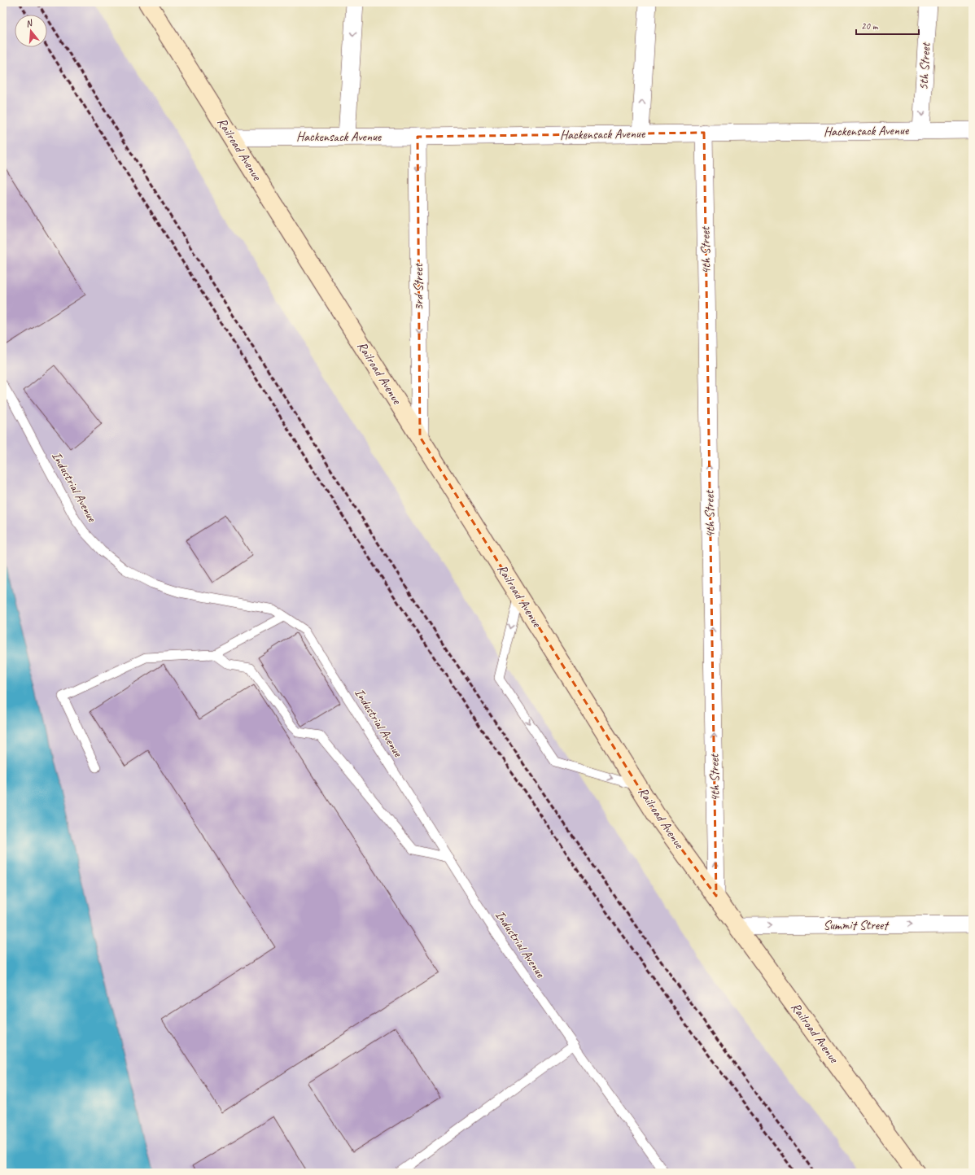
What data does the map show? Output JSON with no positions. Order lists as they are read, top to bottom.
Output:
{
  "streets": {
    "main road": ["Railroad Avenue"],
    "street": [
      "5th Street",
      "Hackensack Avenue",
      "4th Street",
      "3rd Street",
      "Summit Street"
    ],
    "lane": ["Industrial Avenue"]
  },
  "crossings": [
    ["5th Street", "Hackensack Avenue"],
    ["Hackensack Avenue", "Railroad Avenue"],
    ["Hackensack Avenue", "4th Street"],
    ["Hackensack Avenue", "3rd Street"],
    ["Railroad Avenue", "4th Street"],
    ["Railroad Avenue", "3rd Street"],
    ["Railroad Avenue", "Summit Street"]
  ],
  "one_way": [
    "5th Street",
    "4th Street",
    "3rd Street",
    "Summit Street"
  ],
  "scale_bar": "20 m",
  "north": "top"
}
